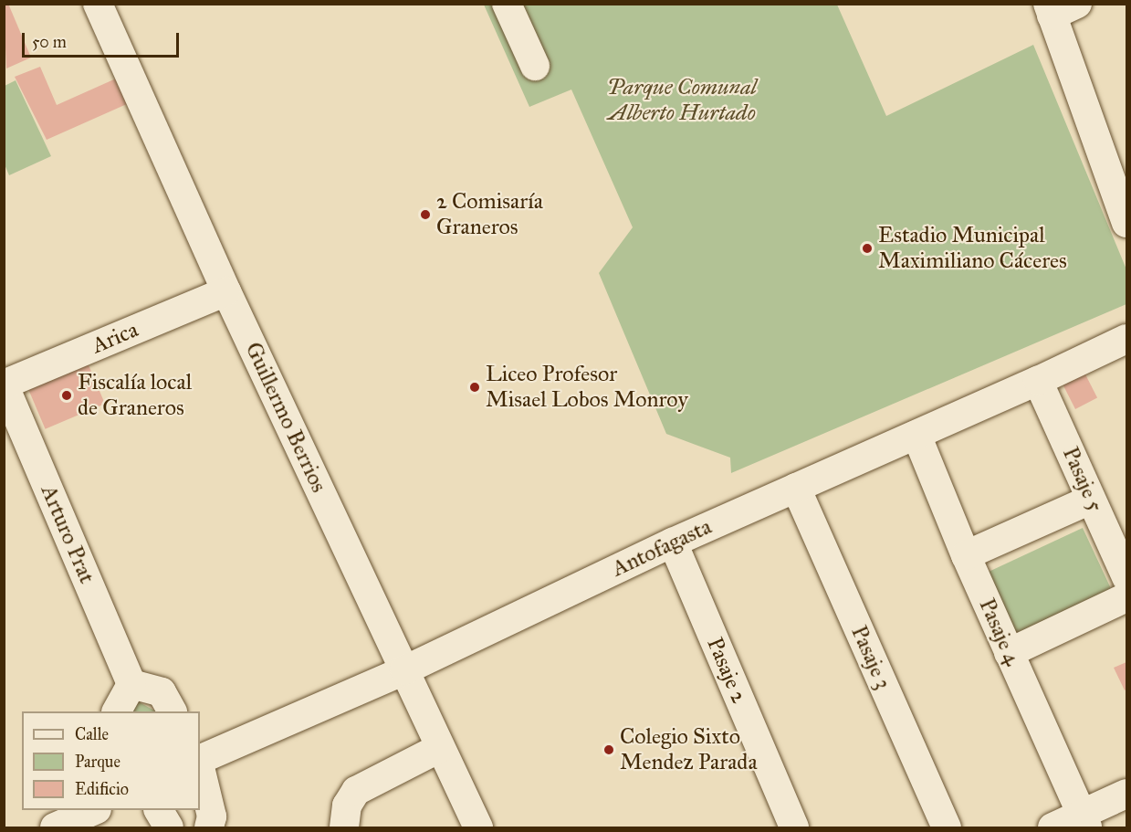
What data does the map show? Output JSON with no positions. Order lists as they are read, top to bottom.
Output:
{
  "streets": {
    "street": [
      "Arica",
      "Guillermo Berrios",
      "Pasaje 5",
      "Arturo Prat",
      "Antofagasta",
      "Pasaje 4",
      "Pasaje 3",
      "Pasaje 2"
    ]
  },
  "crossings": [
    ["Arica", "Guillermo Berrios"],
    ["Arica", "Arturo Prat"],
    ["Guillermo Berrios", "Antofagasta"],
    ["Pasaje 5", "Antofagasta"],
    ["Antofagasta", "Pasaje 4"],
    ["Antofagasta", "Pasaje 3"],
    ["Antofagasta", "Pasaje 2"]
  ],
  "parks": ["Parque Comunal Alberto Hurtado"],
  "places": [
    "2 Comisaría Graneros",
    "Estadio Municipal Maximiliano Cáceres",
    "Liceo Profesor Misael Lobos Monroy",
    "Fiscalía local de Graneros",
    "Colegio Sixto Mendez Parada"
  ],
  "legend": ["Calle", "Parque", "Edificio"],
  "scale_bar": "50 m"
}
